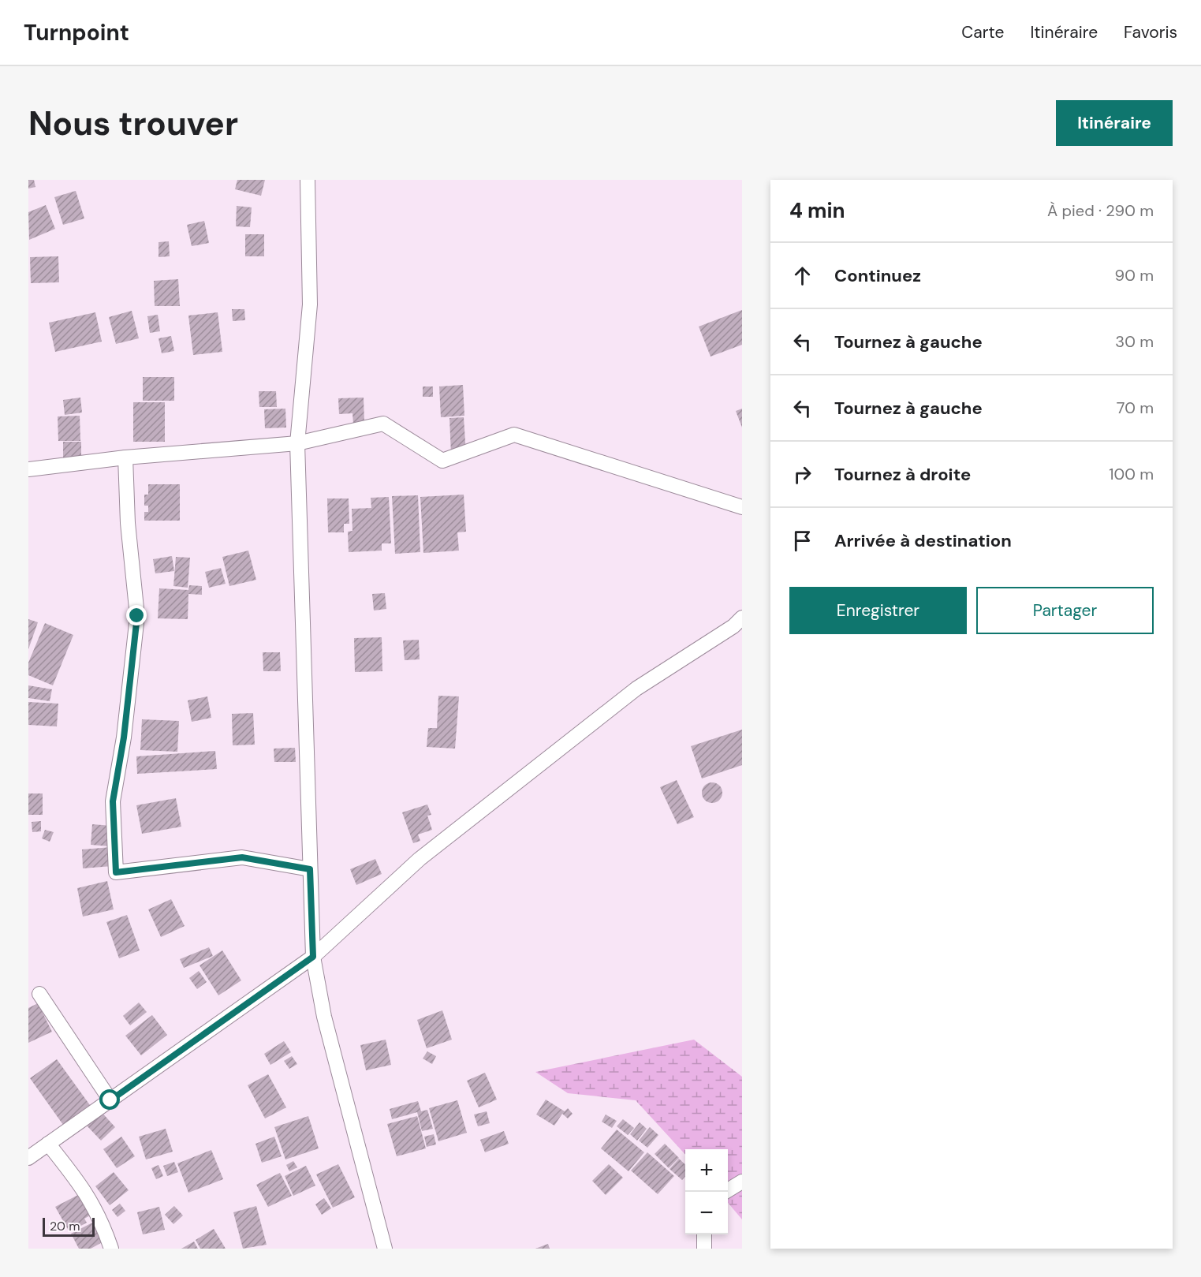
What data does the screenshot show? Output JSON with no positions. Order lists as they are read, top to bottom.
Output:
{
  "scale_bar": "20 m",
  "page": {
    "header": "Turnpoint",
    "nav": ["Carte", "Itinéraire", "Favoris"],
    "buttons": [
      "Itinéraire",
      ["Enregistrer", "Partager"]
    ],
    "title": "Nous trouver",
    "heading": ["4 min", "À pied · 290 m"],
    "list": [
      ["Continuez", "90 m"],
      ["Tournez à gauche", "30 m"],
      ["Tournez à gauche", "70 m"],
      ["Tournez à droite", "100 m"],
      "Arrivée à destination"
    ],
    "map_buttons": ["+", "−"],
    "scale": "20 m"
  }
}
